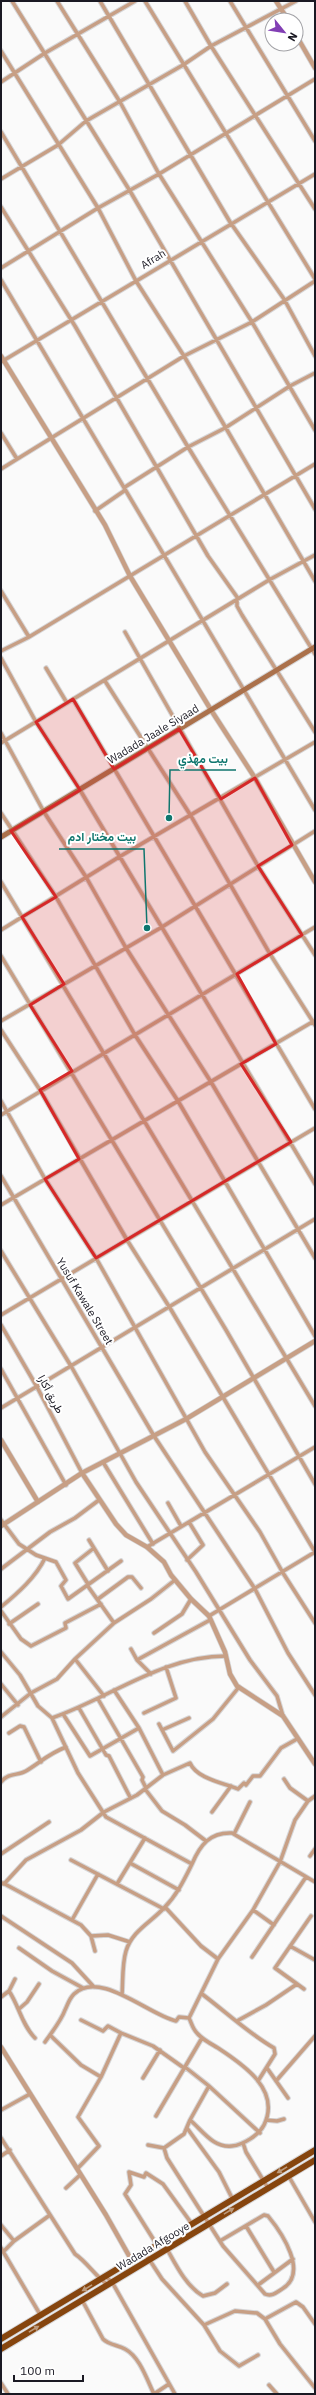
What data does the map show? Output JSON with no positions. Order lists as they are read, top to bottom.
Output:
{
  "streets": {
    "highway": ["Wadada Afgooye"],
    "main road": ["Wadada Jaale Siyaad"],
    "street": ["Afrah", "Yusuf Kawale Street", "طريق أكارا"]
  },
  "places": ["بيت مهذي", "بيت مختار ادم"],
  "scale_bar": "100 m",
  "north": "bottom right"
}
